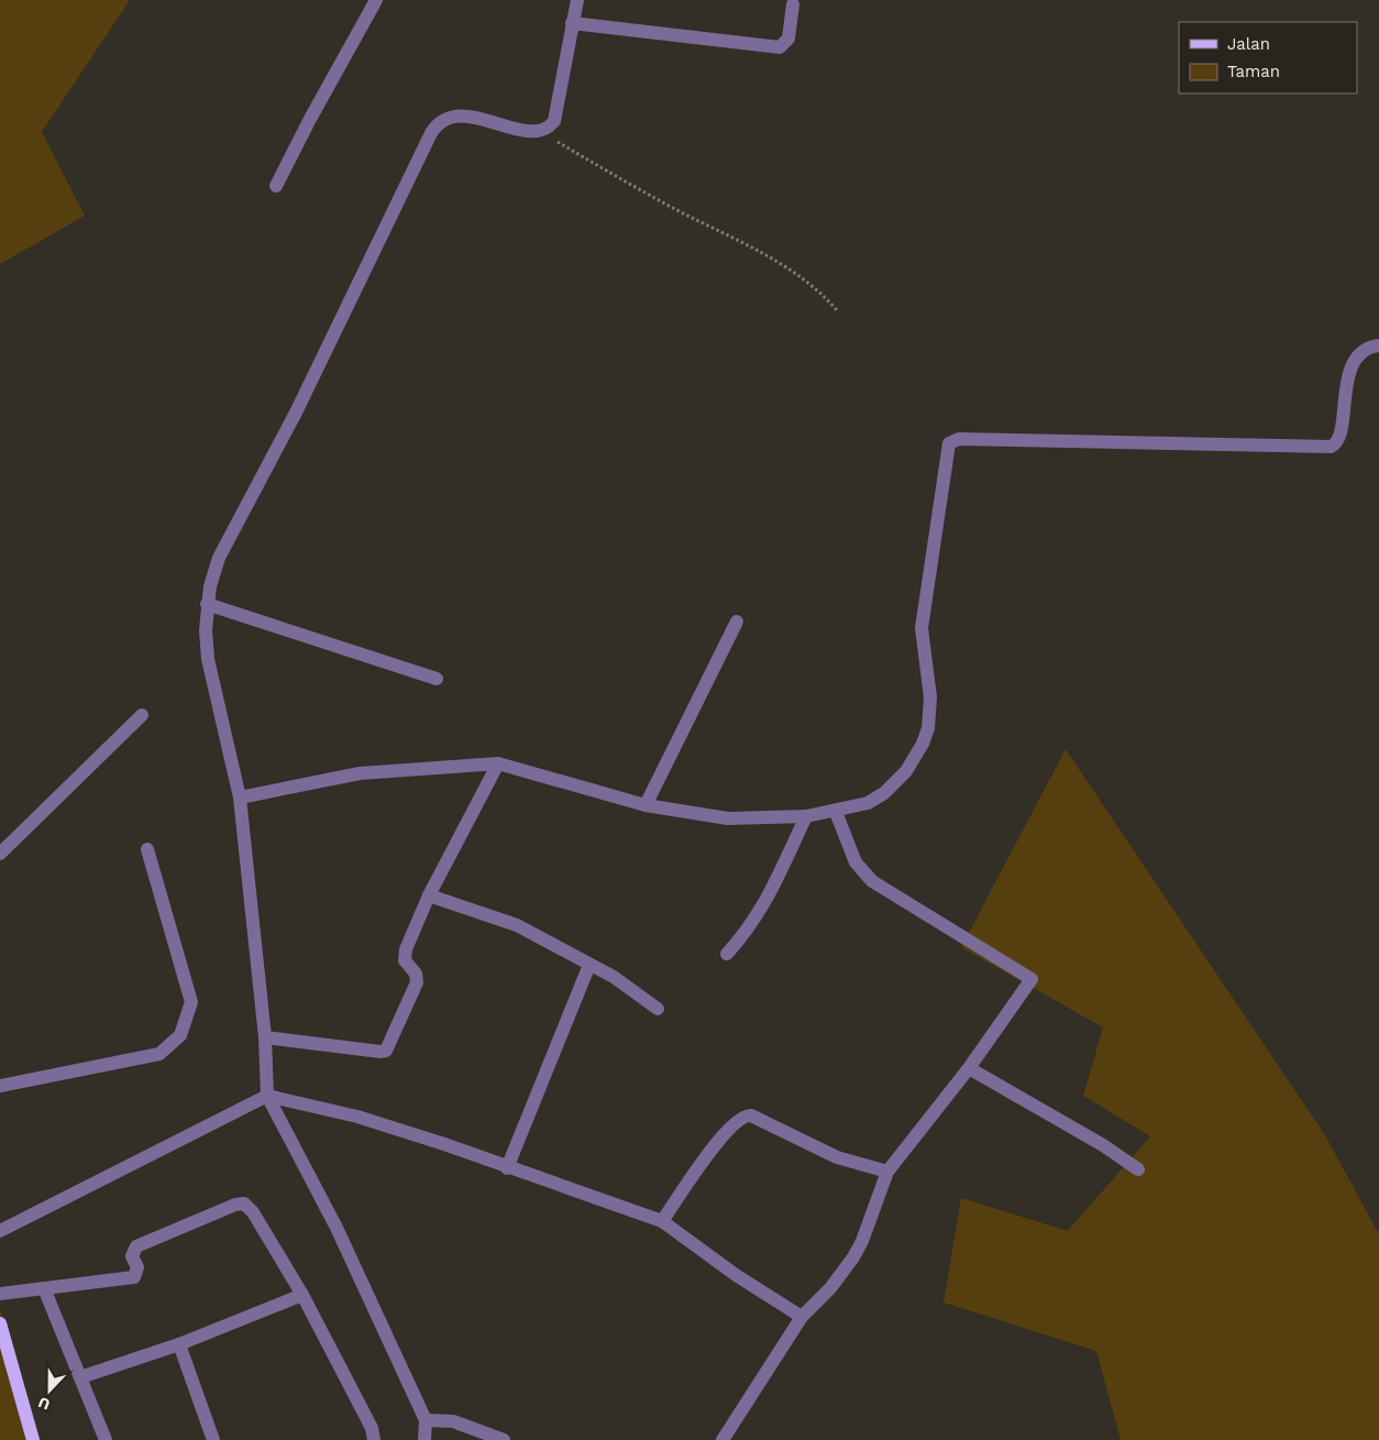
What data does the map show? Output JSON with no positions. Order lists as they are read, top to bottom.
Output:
{
  "legend": ["Jalan", "Taman"],
  "north": "bottom"
}
